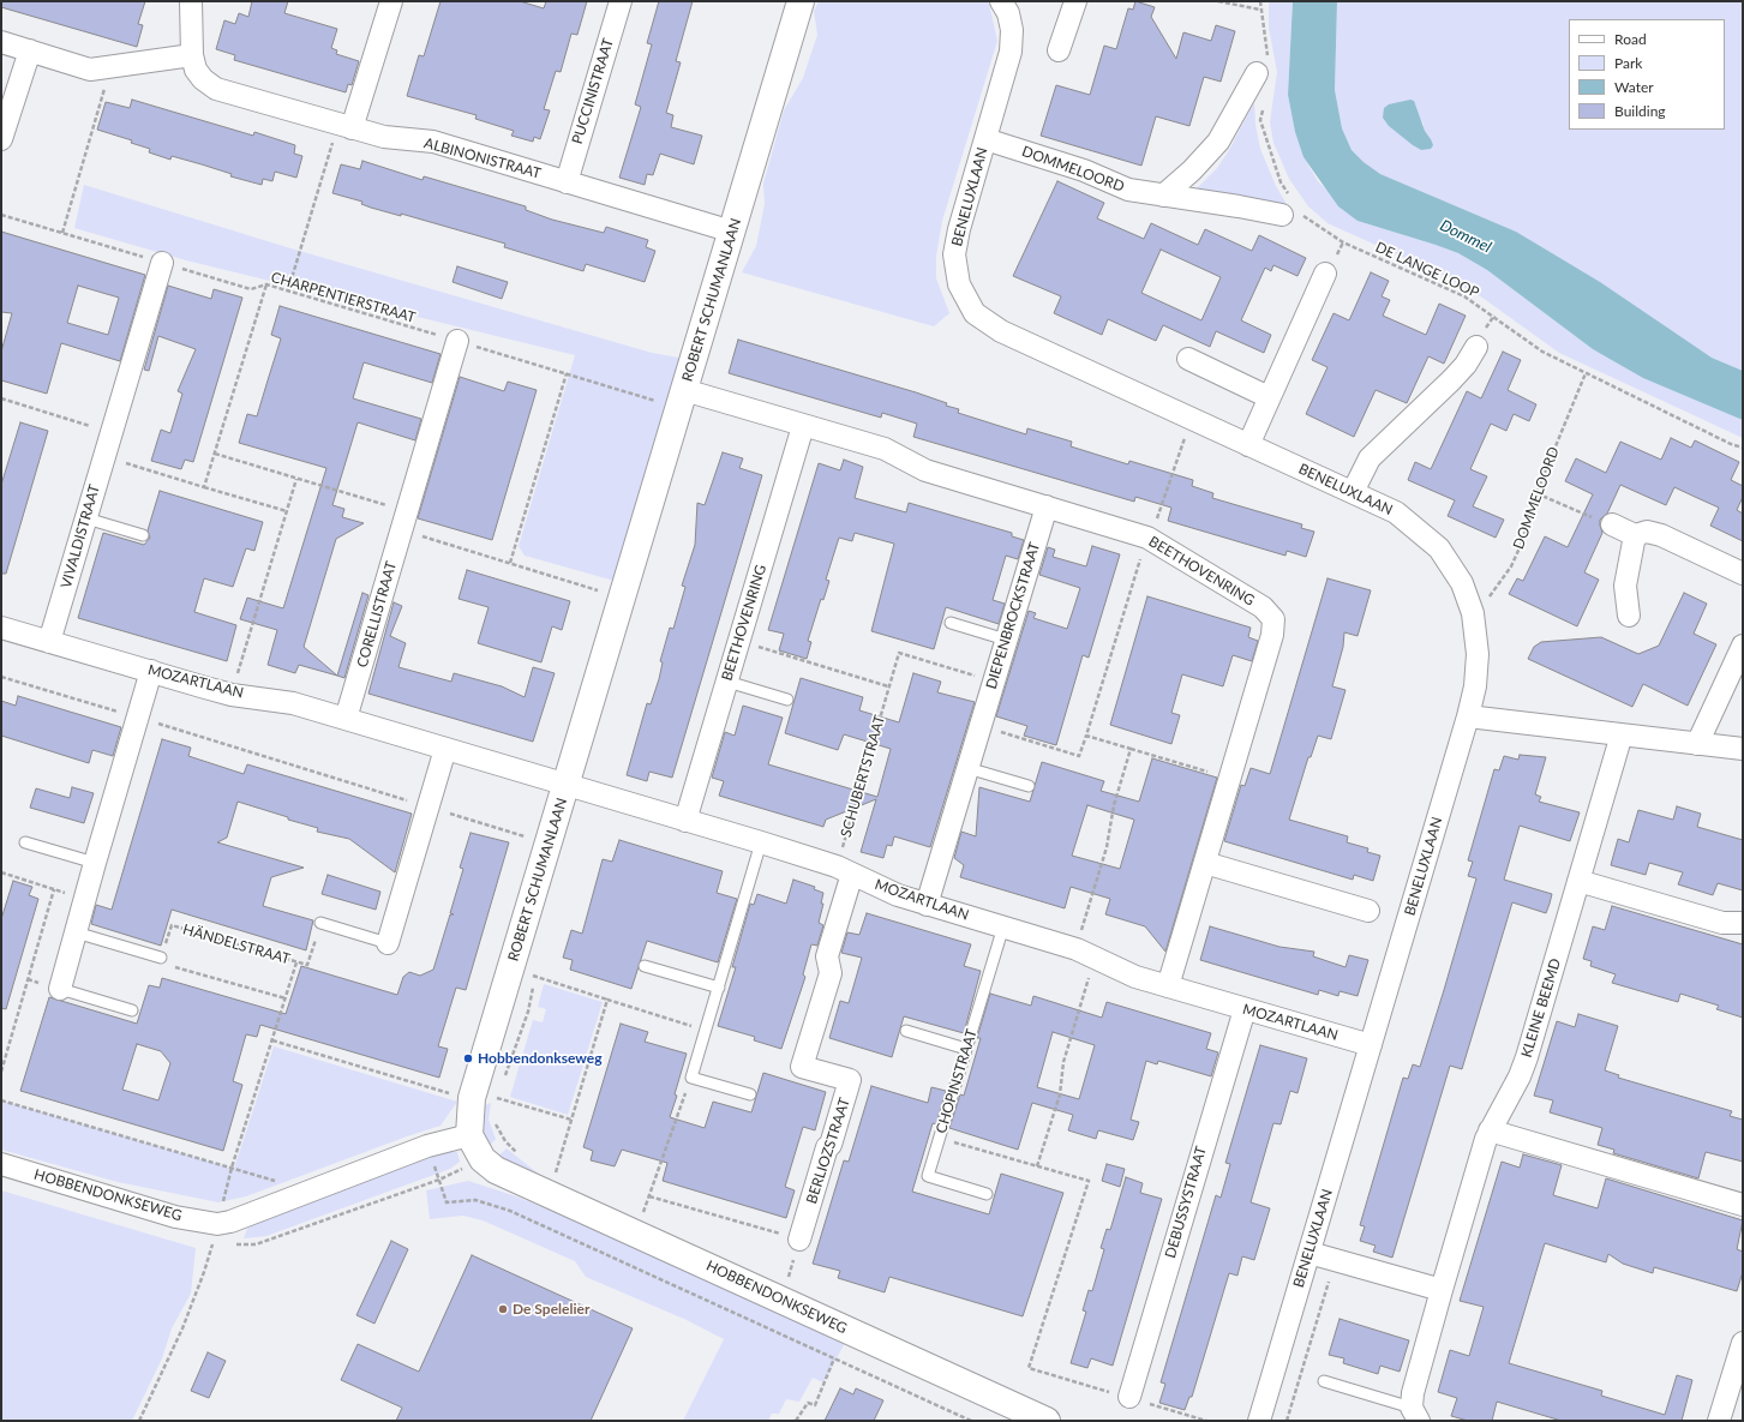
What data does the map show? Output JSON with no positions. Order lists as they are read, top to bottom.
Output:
{
  "streets": {
    "street": [
      "PUCCINISTRAAT",
      "ALBINONISTRAAT",
      "DOMMELOORD",
      "BENELUXLAAN",
      "ROBERT SCHUMANLAAN",
      "VIVALDISTRAAT",
      "BEETHOVENRING",
      "CORELLISTRAAT",
      "DIEPENBROCKSTRAAT",
      "MOZARTLAAN",
      "KLEINE BEEMD",
      "BERLIOZSTRAAT",
      "HOBBENDONKSEWEG",
      "DEBUSSYSTRAAT"
    ],
    "lane": ["CHOPINSTRAAT"],
    "path": [
      "DE LANGE LOOP",
      "CHARPENTIERSTRAAT",
      "SCHUBERTSTRAAT",
      "HÄNDELSTRAAT"
    ]
  },
  "crossings": [
    ["PUCCINISTRAAT", "ALBINONISTRAAT"],
    ["ALBINONISTRAAT", "ROBERT SCHUMANLAAN"],
    ["DOMMELOORD", "BENELUXLAAN"],
    ["DOMMELOORD", "DE LANGE LOOP"],
    ["BENELUXLAAN", "MOZARTLAAN"],
    ["CHARPENTIERSTRAAT", "ROBERT SCHUMANLAAN"],
    ["CHARPENTIERSTRAAT", "VIVALDISTRAAT"],
    ["CHARPENTIERSTRAAT", "BEETHOVENRING"],
    ["CHARPENTIERSTRAAT", "CORELLISTRAAT"],
    ["ROBERT SCHUMANLAAN", "BEETHOVENRING"],
    ["ROBERT SCHUMANLAAN", "MOZARTLAAN"],
    ["ROBERT SCHUMANLAAN", "HOBBENDONKSEWEG"],
    ["VIVALDISTRAAT", "MOZARTLAAN"],
    ["BEETHOVENRING", "DIEPENBROCKSTRAAT"],
    ["BEETHOVENRING", "MOZARTLAAN"],
    ["CORELLISTRAAT", "MOZARTLAAN"],
    ["DIEPENBROCKSTRAAT", "MOZARTLAAN"],
    ["DIEPENBROCKSTRAAT", "SCHUBERTSTRAAT"],
    ["MOZARTLAAN", "SCHUBERTSTRAAT"],
    ["MOZARTLAAN", "CHOPINSTRAAT"],
    ["MOZARTLAAN", "BERLIOZSTRAAT"],
    ["MOZARTLAAN", "DEBUSSYSTRAAT"],
    ["SCHUBERTSTRAAT", "BERLIOZSTRAAT"]
  ],
  "water": ["Dommel"],
  "places": ["Hobbendonkseweg", "De Spelelier"],
  "legend": [
    "Road",
    "Park",
    "Water",
    "Building"
  ]
}
